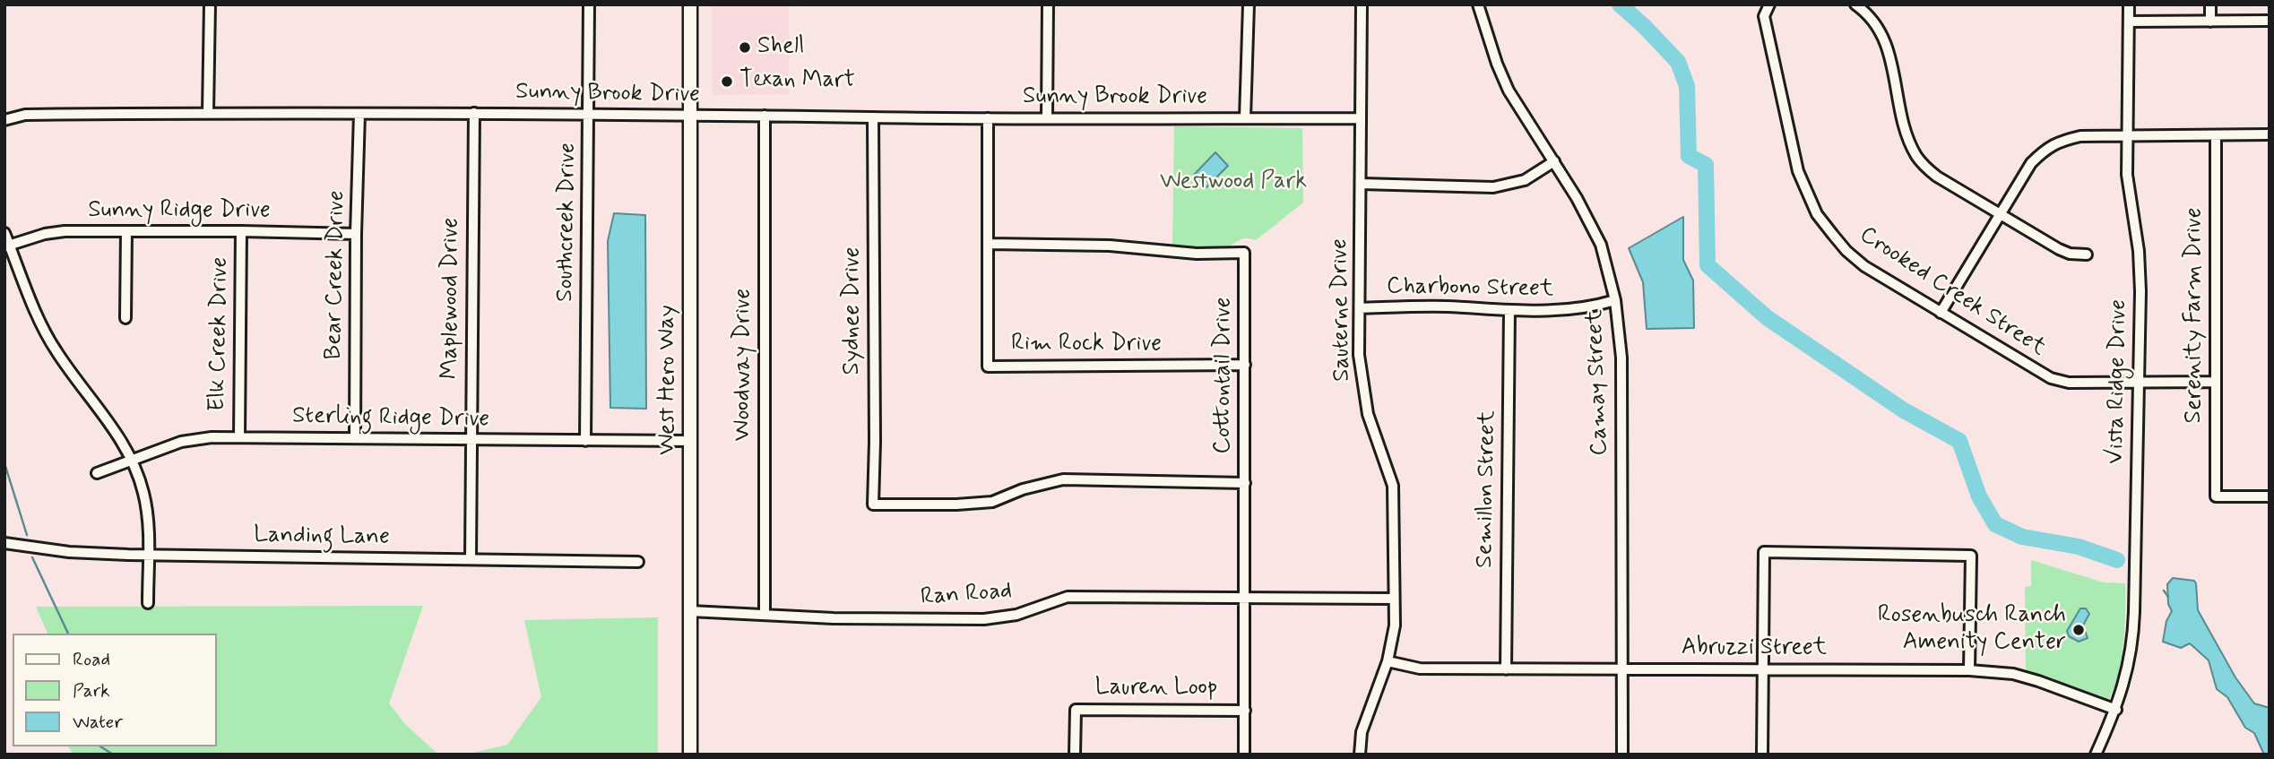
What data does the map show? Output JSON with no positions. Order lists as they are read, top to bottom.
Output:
{
  "streets": {
    "main road": ["West Hero Way"],
    "street": [
      "Sunny Brook Drive",
      "Sunny Ridge Drive",
      "Southcreek Drive",
      "Bear Creek Drive",
      "Charbono Street",
      "Crooked Creek Street",
      "Maplewood Drive",
      "Sauterne Drive",
      "Sydnee Drive",
      "Serenity Farm Drive",
      "Elk Creek Drive",
      "Rim Rock Drive",
      "Woodway Drive",
      "Cottontail Drive",
      "Vista Ridge Drive",
      "Camay Street",
      "Sterling Ridge Drive",
      "Semillon Street",
      "Landing Lane",
      "Ran Road",
      "Abruzzi Street",
      "Lauren Loop"
    ]
  },
  "crossings": [
    ["Sunny Brook Drive", "Southcreek Drive"],
    ["Sunny Brook Drive", "Bear Creek Drive"],
    ["Sunny Brook Drive", "Maplewood Drive"],
    ["Sunny Brook Drive", "Sauterne Drive"],
    ["Sunny Brook Drive", "Sydnee Drive"],
    ["Sunny Brook Drive", "Rim Rock Drive"],
    ["Sunny Brook Drive", "Woodway Drive"],
    ["Sunny Brook Drive", "West Hero Way"],
    ["Sunny Ridge Drive", "Bear Creek Drive"],
    ["Sunny Ridge Drive", "Elk Creek Drive"],
    ["Southcreek Drive", "Sterling Ridge Drive"],
    ["Bear Creek Drive", "Sterling Ridge Drive"],
    ["Charbono Street", "Sauterne Drive"],
    ["Charbono Street", "Camay Street"],
    ["Charbono Street", "Semillon Street"],
    ["Crooked Creek Street", "Serenity Farm Drive"],
    ["Crooked Creek Street", "Vista Ridge Drive"],
    ["Maplewood Drive", "Sterling Ridge Drive"],
    ["Maplewood Drive", "Landing Lane"],
    ["Sauterne Drive", "Ran Road"],
    ["Sauterne Drive", "Abruzzi Street"],
    ["Sydnee Drive", "Cottontail Drive"],
    ["Elk Creek Drive", "Sterling Ridge Drive"],
    ["Rim Rock Drive", "Cottontail Drive"],
    ["Woodway Drive", "Ran Road"],
    ["Cottontail Drive", "Ran Road"],
    ["Cottontail Drive", "Lauren Loop"],
    ["West Hero Way", "Sterling Ridge Drive"],
    ["West Hero Way", "Ran Road"],
    ["Vista Ridge Drive", "Abruzzi Street"],
    ["Camay Street", "Abruzzi Street"],
    ["Semillon Street", "Abruzzi Street"]
  ],
  "parks": ["Westwood Park"],
  "places": ["Shell", "Texan Mart", "Rosenbusch Ranch Amenity Center"],
  "legend": ["Road", "Park", "Water"]
}
